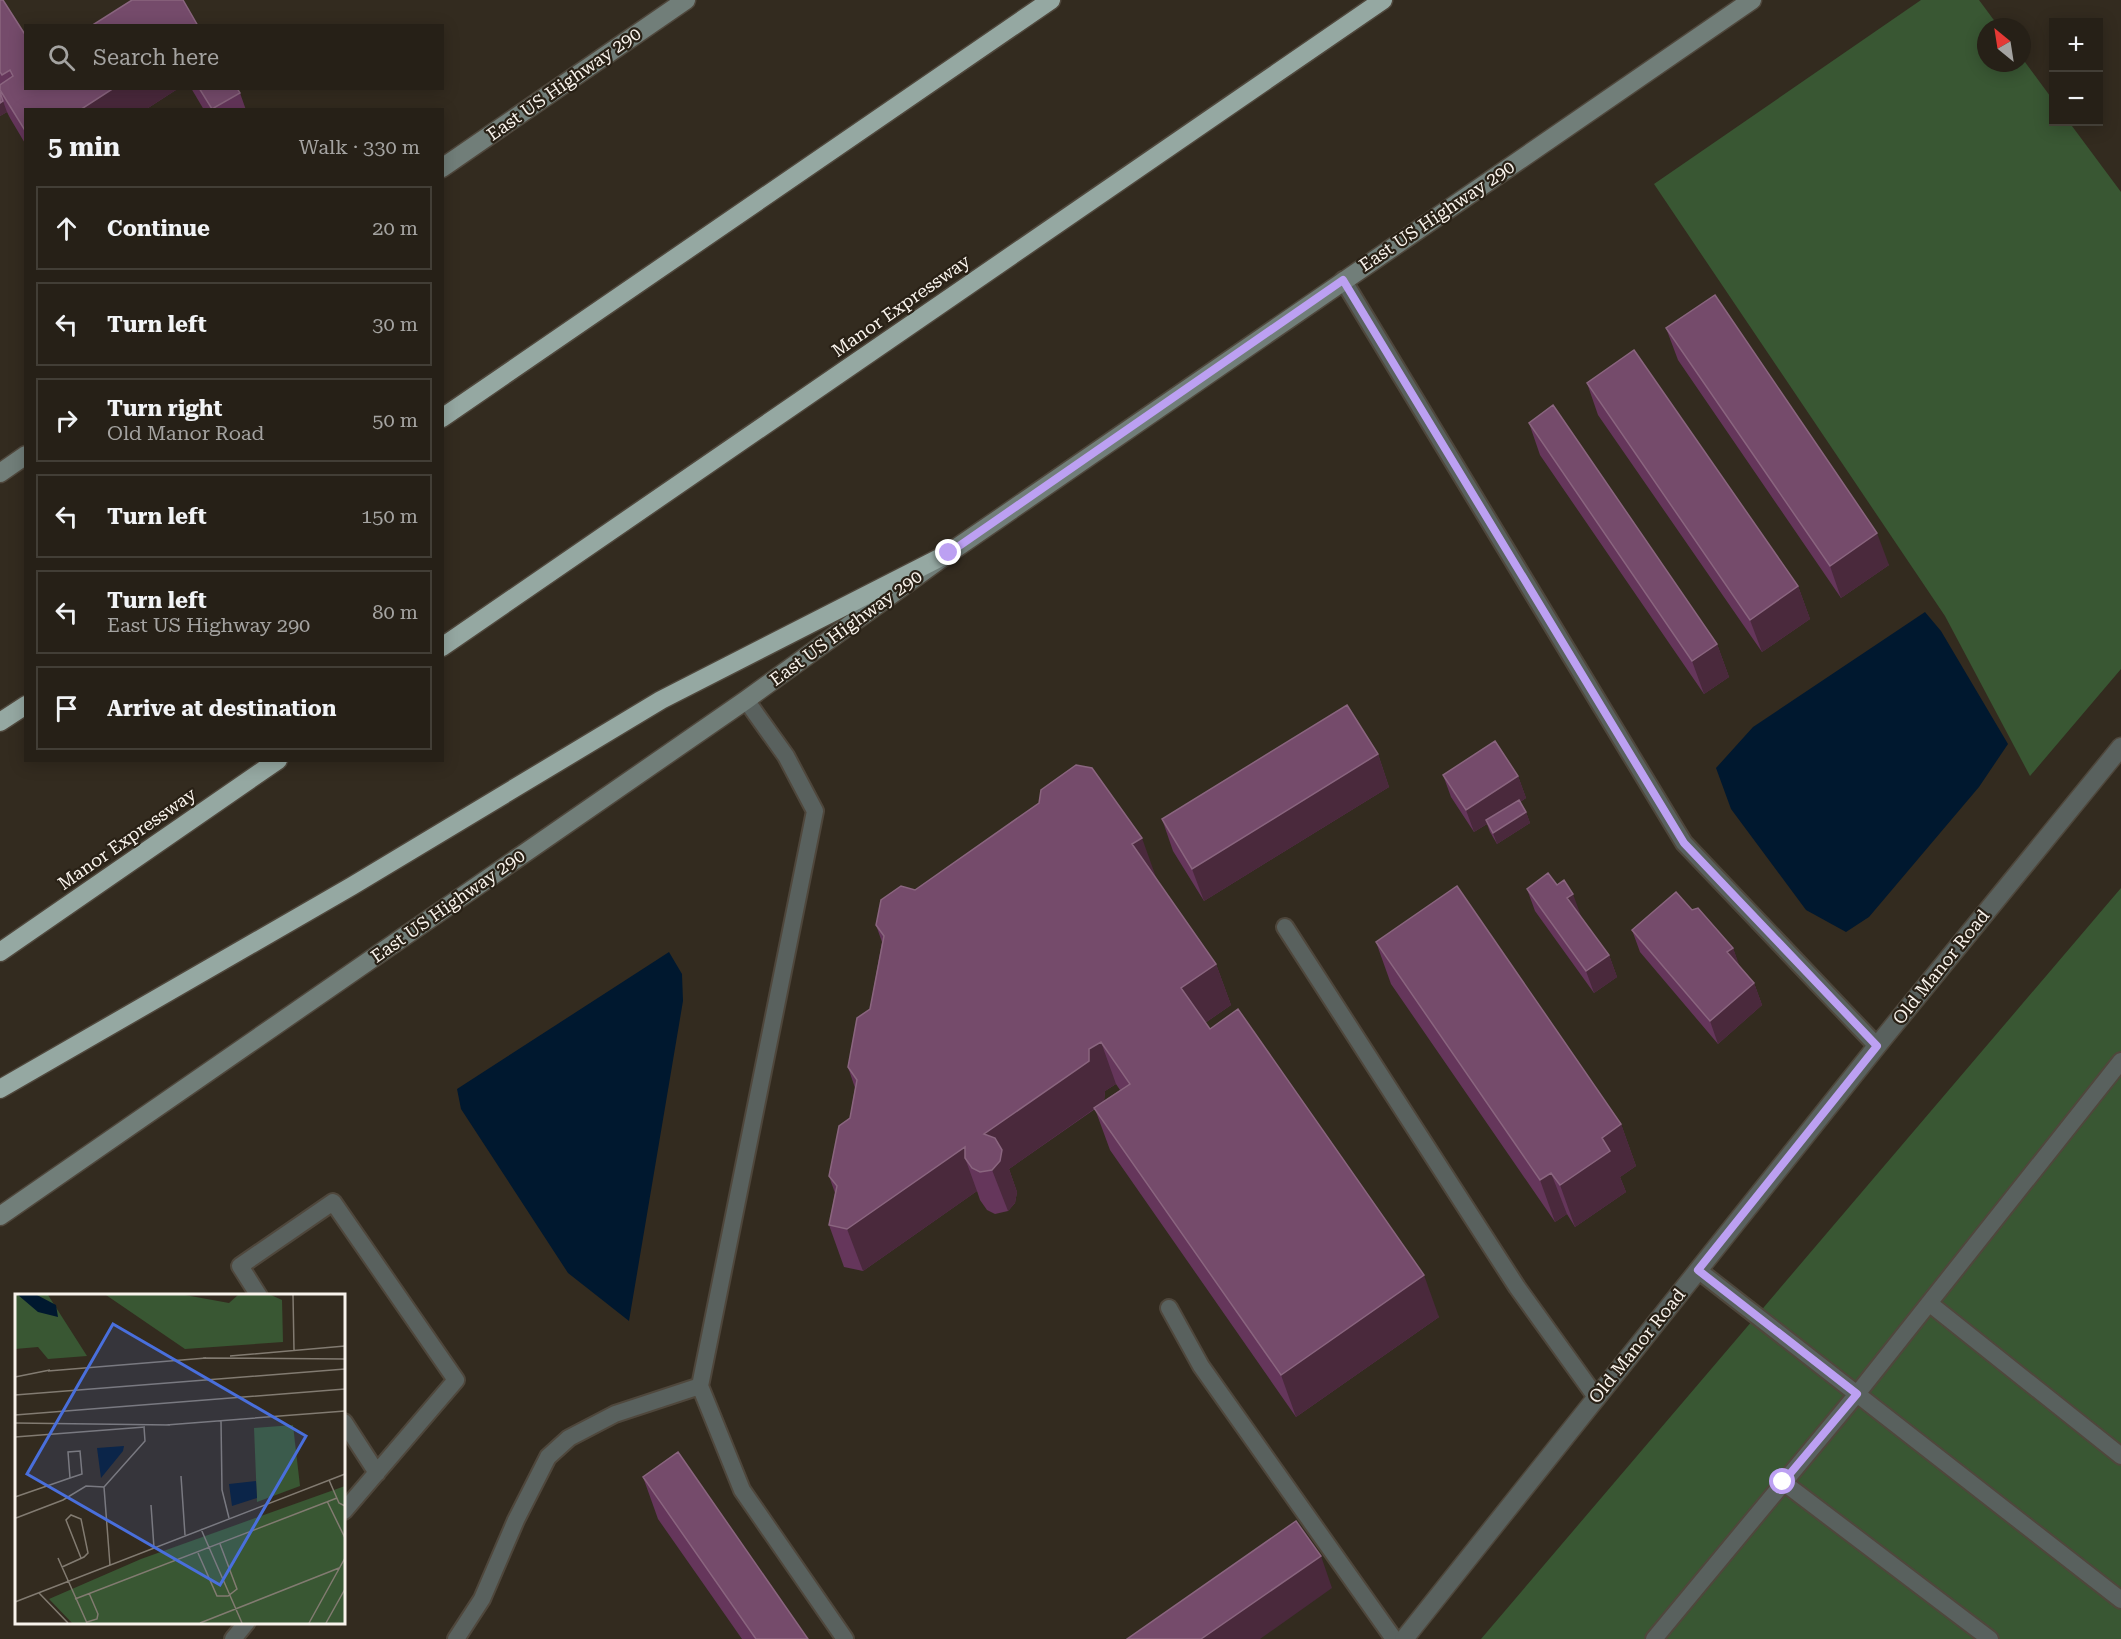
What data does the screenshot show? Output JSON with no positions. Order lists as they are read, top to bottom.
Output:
{
  "streets": {
    "highway": ["Manor Expressway"],
    "main road": ["East US Highway 290"],
    "street": ["Old Manor Road"]
  },
  "north": "top left",
  "page": {
    "map_buttons": ["+", "−"],
    "search": "Search here",
    "heading": ["5 min", "Walk · 330 m"],
    "list": [
      ["Continue", "20 m"],
      ["Turn left", "30 m"],
      ["Turn right", "Old Manor Road", "50 m"],
      ["Turn left", "150 m"],
      ["Turn left", "East US Highway 290", "80 m"],
      "Arrive at destination"
    ]
  }
}
